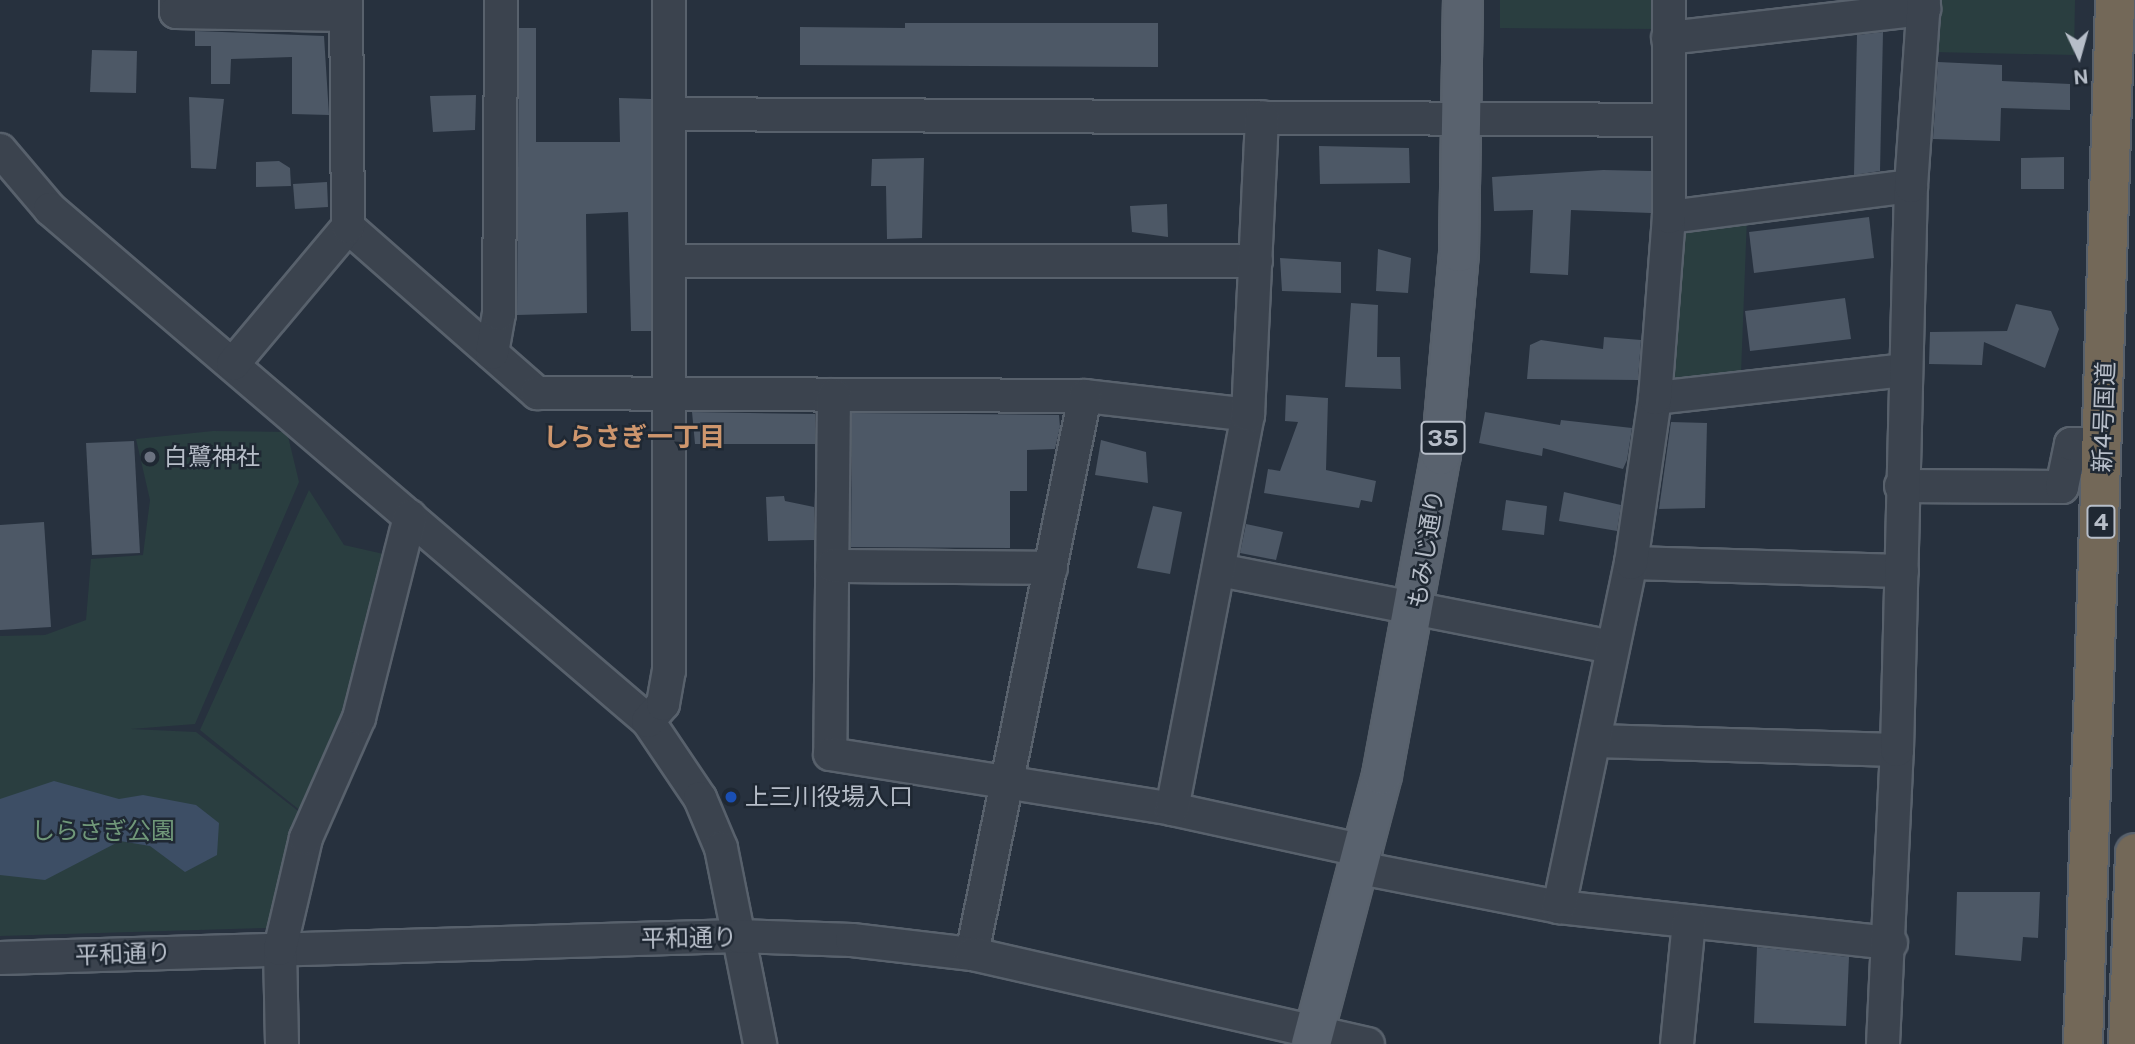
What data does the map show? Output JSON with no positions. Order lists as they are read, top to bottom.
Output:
{
  "streets": {
    "highway": ["新4号国道", "4"],
    "main road": ["35", "もみじ通り"],
    "street": ["平和通り"]
  },
  "crossings": [
    ["もみじ通り", "平和通り"]
  ],
  "districts": ["しらさぎ一丁目"],
  "parks": ["しらさぎ公園"],
  "places": ["白鷺神社", "上三川役場入口"],
  "north": "bottom"
}
